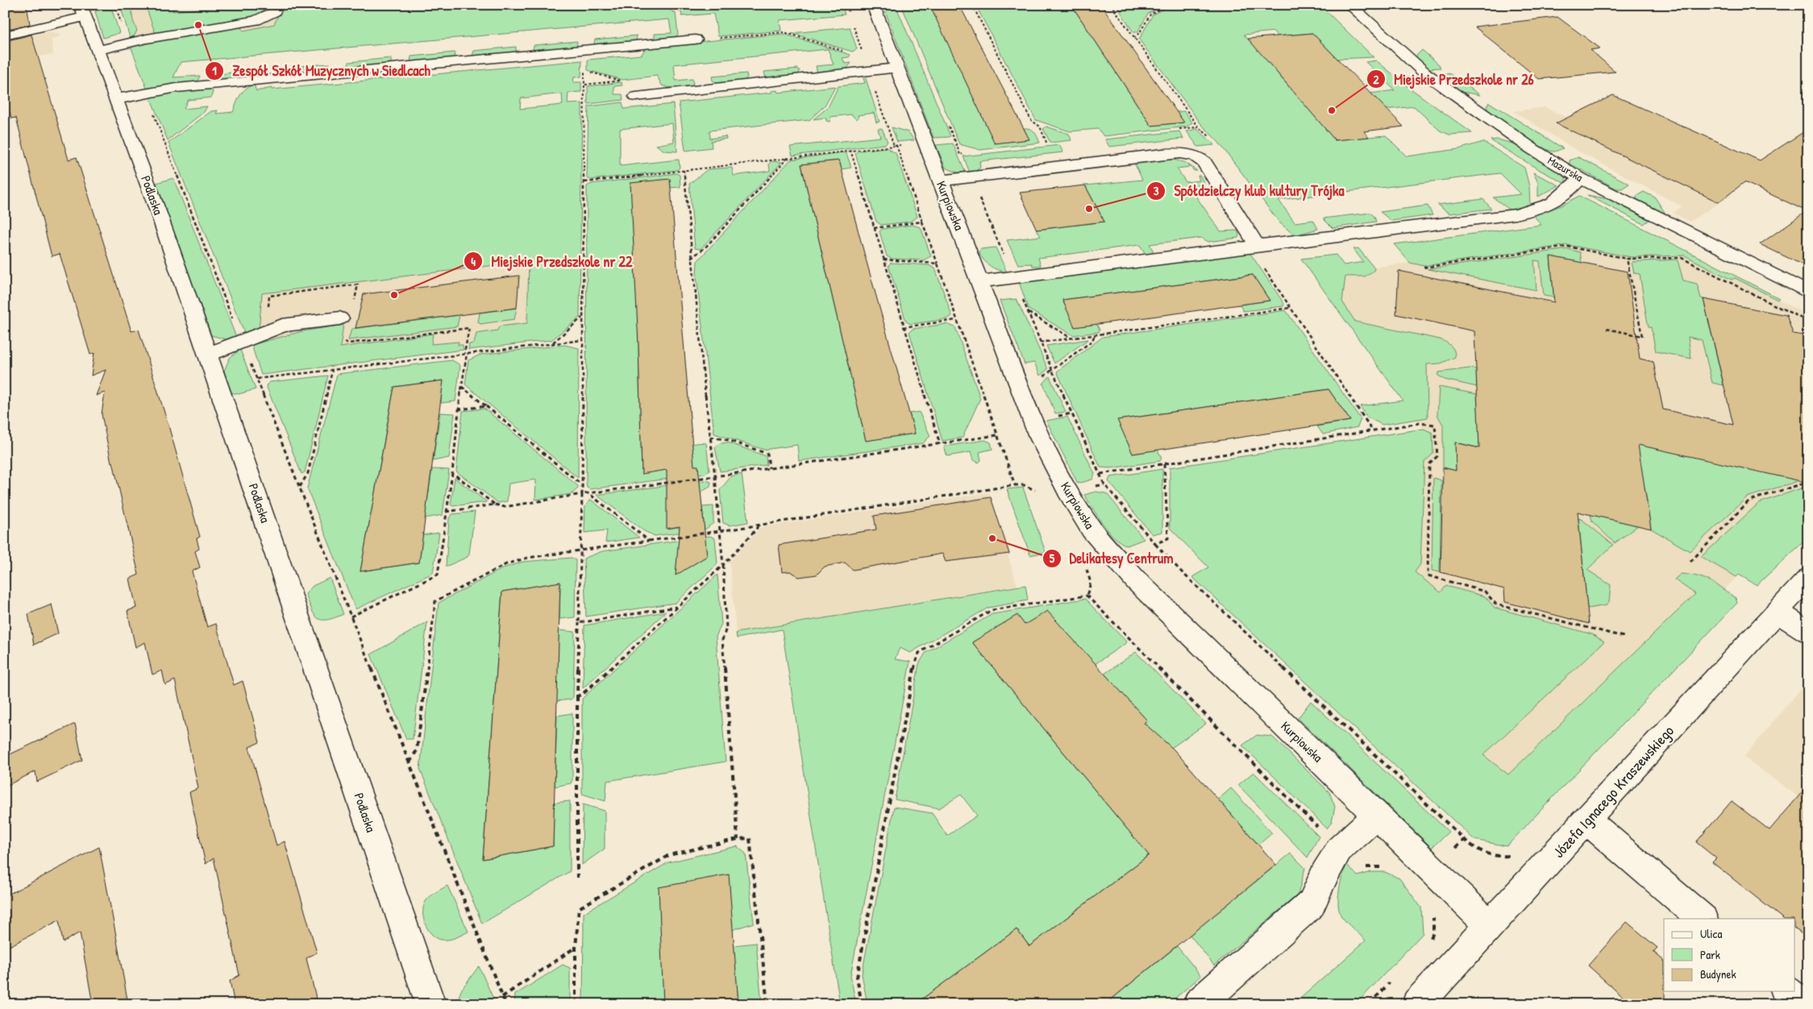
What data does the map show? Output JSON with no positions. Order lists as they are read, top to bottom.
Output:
{
  "streets": {
    "street": [
      "Mazurska",
      "Podlaska",
      "Kurpiowska",
      "Józefa Ignacego Kraszewskiego"
    ]
  },
  "crossings": [
    ["Kurpiowska", "Józefa Ignacego Kraszewskiego"]
  ],
  "places": [
    "Zespół Szkół Muzycznych w Siedlcach",
    "Miejskie Przedszkole nr 26",
    "Spółdzielczy klub kultury Trójka",
    "Miejskie Przedszkole nr 22",
    "Delikatesy Centrum"
  ],
  "legend": ["Ulica", "Park", "Budynek"]
}
